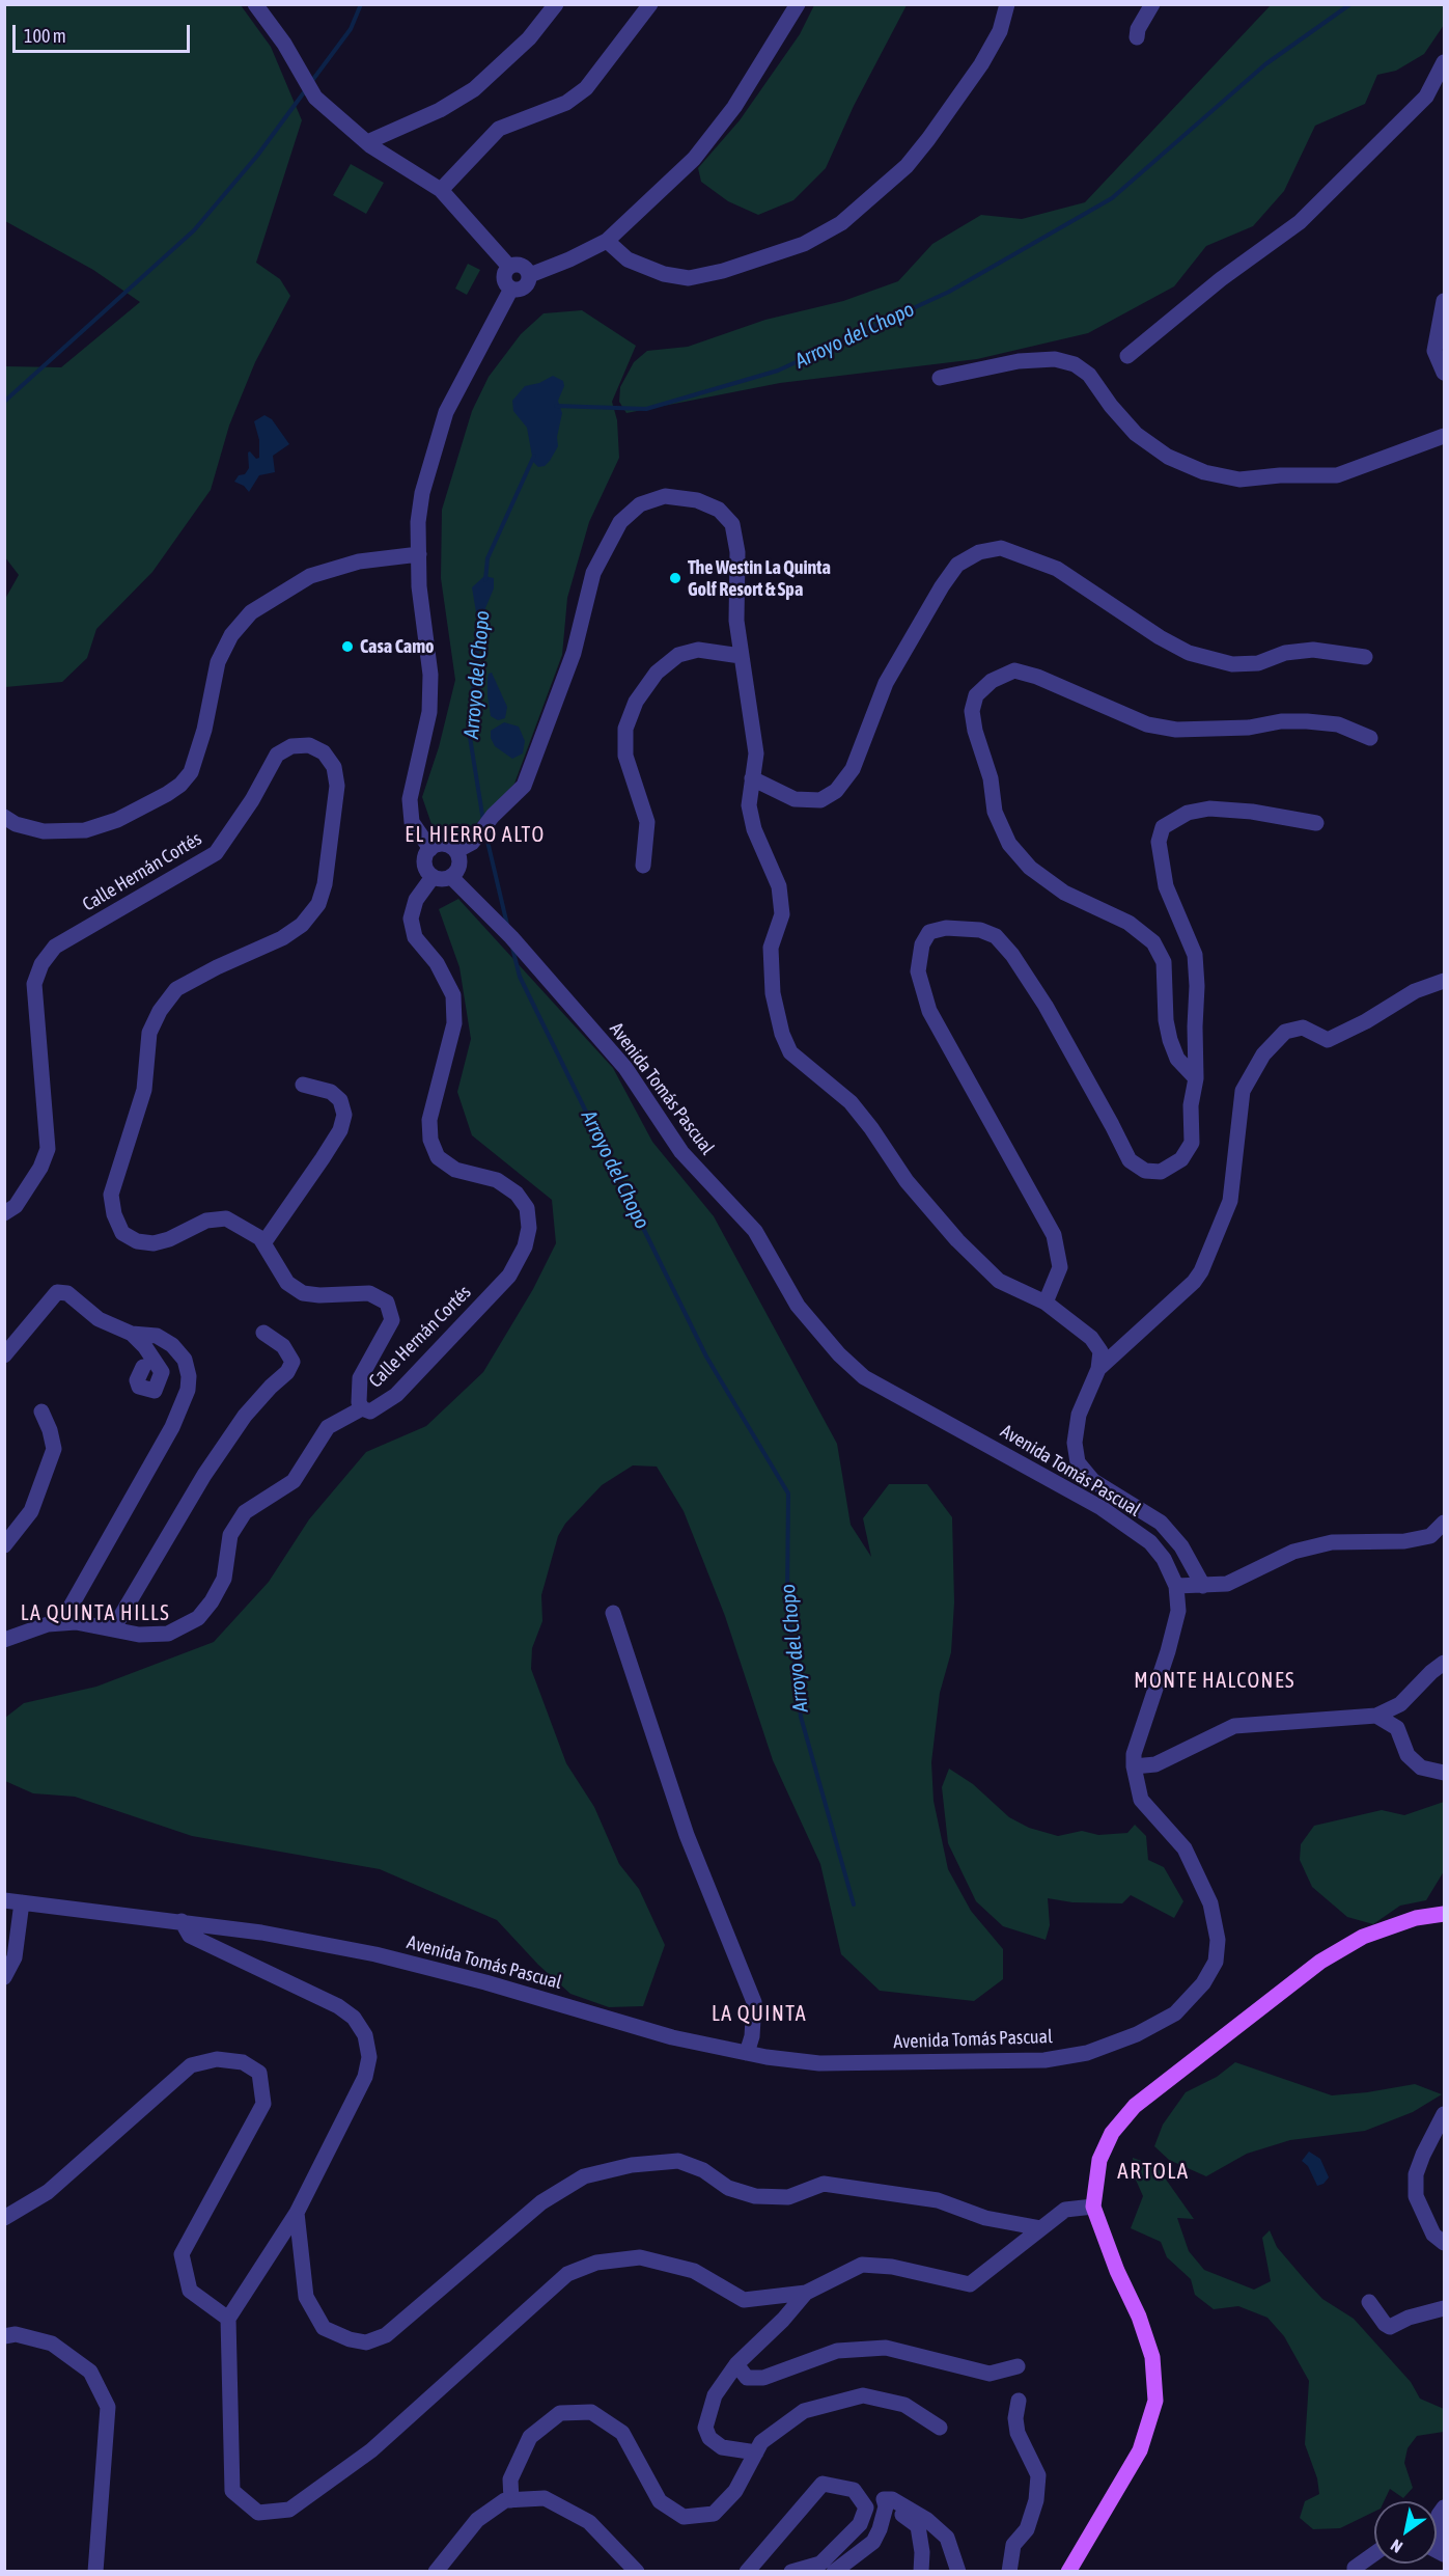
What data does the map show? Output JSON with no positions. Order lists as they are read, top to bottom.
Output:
{
  "streets": {
    "street": ["Calle Hernán Cortés", "Avenida Tomás Pascual"]
  },
  "crossings": [
    ["Calle Hernán Cortés", "Avenida Tomás Pascual"]
  ],
  "districts": [
    "EL HIERRO ALTO",
    "LA QUINTA HILLS",
    "MONTE HALCONES",
    "LA QUINTA",
    "ARTOLA"
  ],
  "water": ["Arroyo del Chopo"],
  "places": ["The Westin La Quinta Golf Resort & Spa", "Casa Camo"],
  "scale_bar": "100 m",
  "north": "bottom left"
}
